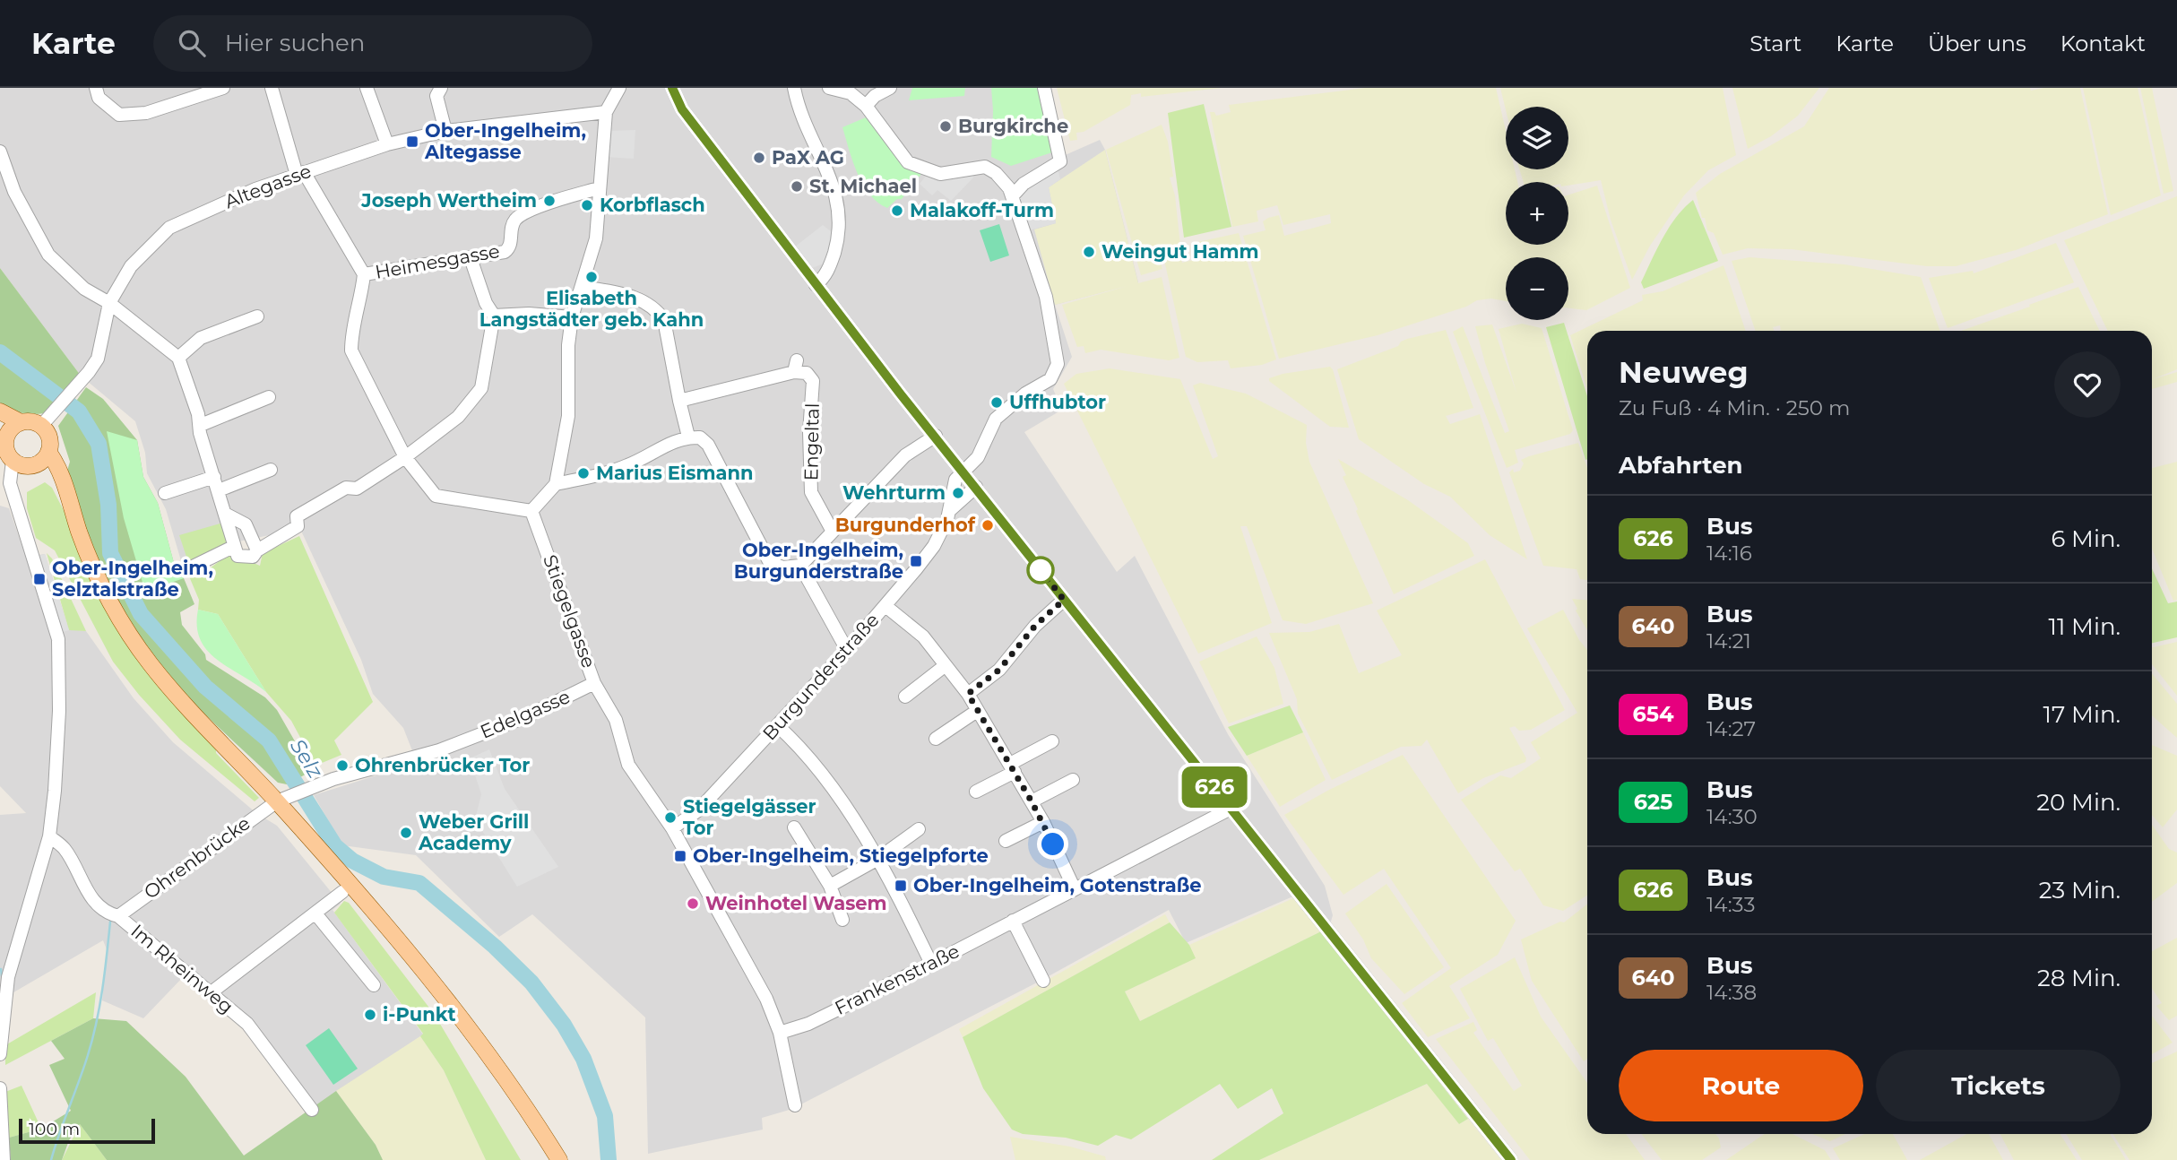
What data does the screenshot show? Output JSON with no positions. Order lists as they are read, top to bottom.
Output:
{
  "streets": {
    "street": [
      "Altegasse",
      "Heimesgasse",
      "Engeltal",
      "Stiegelgasse",
      "Burgunderstraße",
      "Edelgasse",
      "Ohrenbrücke",
      "Im Rheinweg",
      "Frankenstraße"
    ]
  },
  "crossings": [
    ["Altegasse", "Heimesgasse"],
    ["Stiegelgasse", "Burgunderstraße"],
    ["Stiegelgasse", "Edelgasse"],
    ["Stiegelgasse", "Frankenstraße"],
    ["Edelgasse", "Ohrenbrücke"],
    ["Ohrenbrücke", "Im Rheinweg"]
  ],
  "water": ["Selz"],
  "places": {
    "other": [
      "Burgkirche",
      "PaX AG",
      "St. Michael",
      "Joseph Wertheim",
      "Korbflasch",
      "Malakoff-Turm",
      "Weingut Hamm",
      "Elisabeth Langstädter geb. Kahn",
      "Uffhubtor",
      "Marius Eismann",
      "Wehrturm",
      "Burgunderhof",
      "Ohrenbrücker Tor",
      "Stiegelgässer Tor",
      "Weber Grill Academy",
      "Weinhotel Wasem",
      "i-Punkt"
    ],
    "transit": [
      "Ober-Ingelheim, Altegasse",
      "Ober-Ingelheim, Burgunderstraße",
      "Ober-Ingelheim, Selztalstraße",
      "Ober-Ingelheim, Stiegelpforte",
      "Ober-Ingelheim, Gotenstraße"
    ]
  },
  "lines": ["bus line 626"],
  "scale_bar": "100 m",
  "page": {
    "header": "Karte",
    "search": "Hier suchen",
    "nav": [
      "Start",
      "Karte",
      "Über uns",
      "Kontakt"
    ],
    "on_map": "626",
    "map_buttons": ["+", "−"],
    "heading": [
      ["Neuweg", "Zu Fuß · 4 Min. · 250 m"],
      "Abfahrten"
    ],
    "list": [
      {
        "mark": "626",
        "name": "Bus",
        "note": "14:16",
        "value": "6 Min."
      },
      {
        "mark": "640",
        "name": "Bus",
        "note": "14:21",
        "value": "11 Min."
      },
      {
        "mark": "654",
        "name": "Bus",
        "note": "14:27",
        "value": "17 Min."
      },
      {
        "mark": "625",
        "name": "Bus",
        "note": "14:30",
        "value": "20 Min."
      },
      {
        "mark": "626",
        "name": "Bus",
        "note": "14:33",
        "value": "23 Min."
      },
      {
        "mark": "640",
        "name": "Bus",
        "note": "14:38",
        "value": "28 Min."
      }
    ],
    "buttons": ["Route", "Tickets"],
    "scale": "100 m"
  }
}
